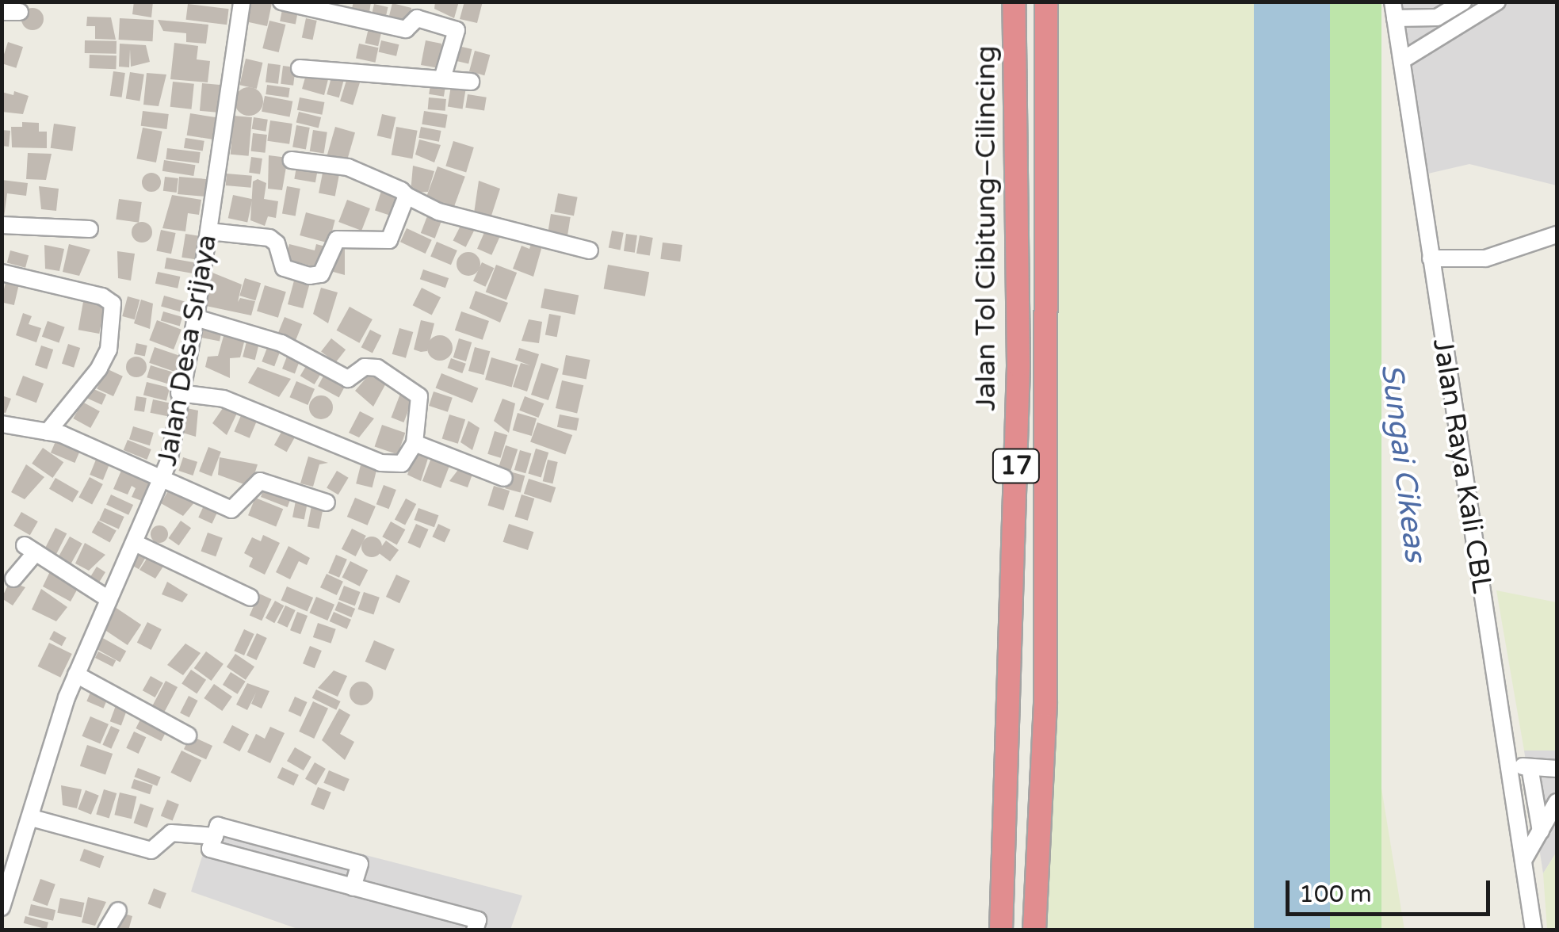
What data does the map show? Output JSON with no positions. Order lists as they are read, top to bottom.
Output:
{
  "streets": {
    "highway": ["Jalan Tol Cibitung–Cilincing", "17"],
    "street": ["Jalan Desa Srijaya", "Jalan Raya Kali CBL"]
  },
  "water": ["Sungai Cikeas"],
  "scale_bar": "100 m"
}
